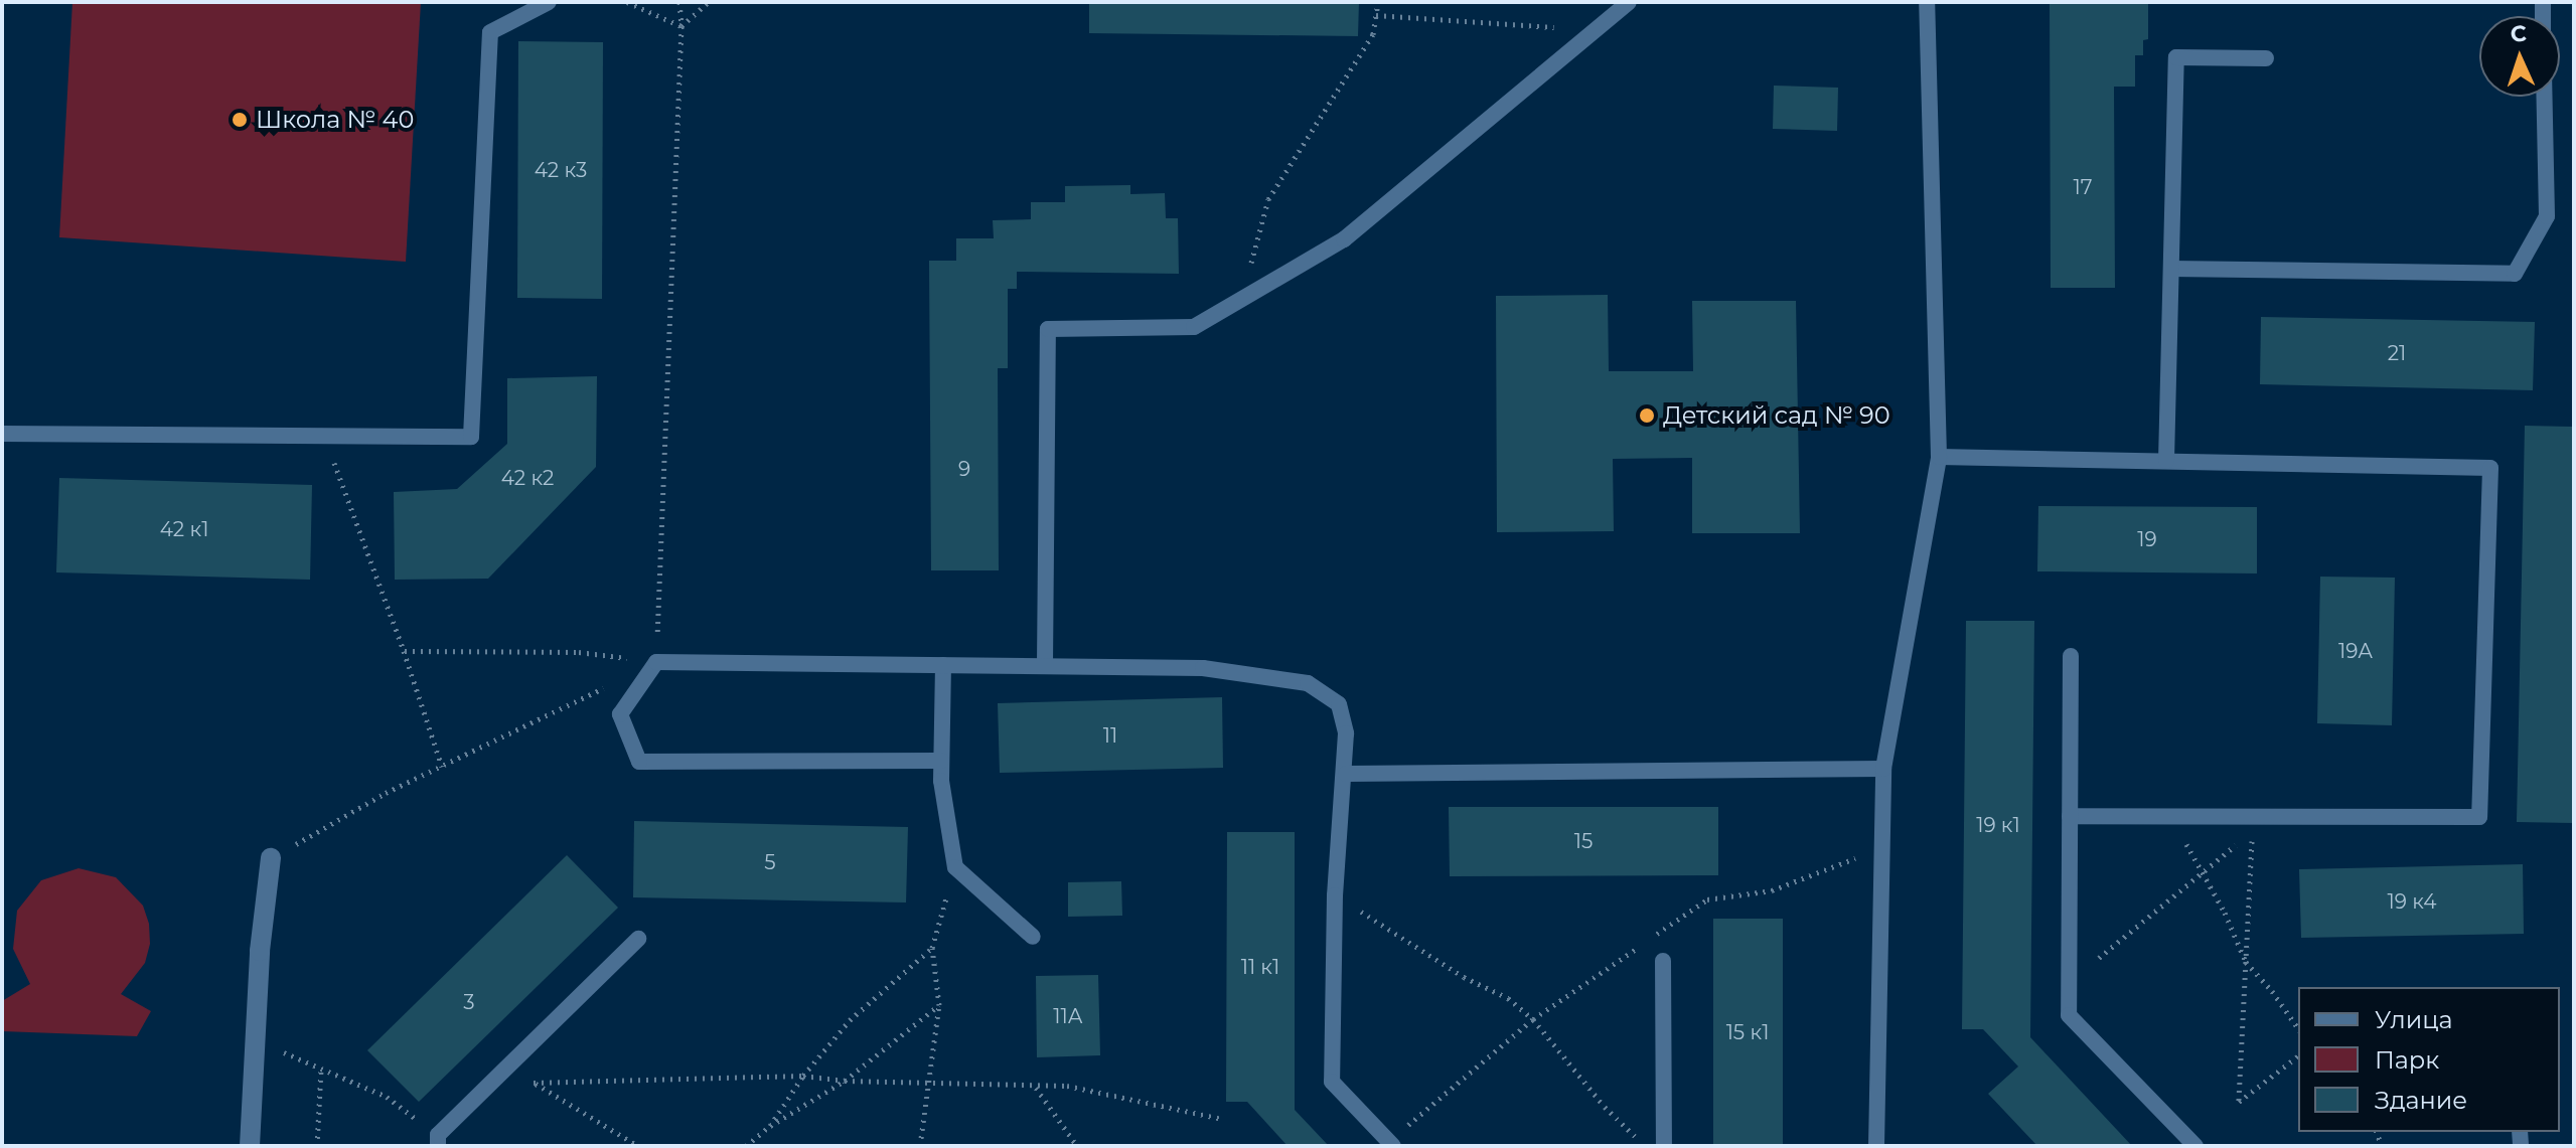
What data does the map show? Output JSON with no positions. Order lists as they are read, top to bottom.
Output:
{
  "places": ["Школа № 40", "Детский сад № 90"],
  "house_numbers": [
    "42 к3",
    "17",
    "21",
    "9",
    "42 к2",
    "42 к1",
    "19",
    "19А",
    "11",
    "19 к1",
    "15",
    "5",
    "19 к4",
    "11 к1",
    "3",
    "11А",
    "15 к1"
  ],
  "legend": ["Улица", "Парк", "Здание"],
  "north": "top"
}
